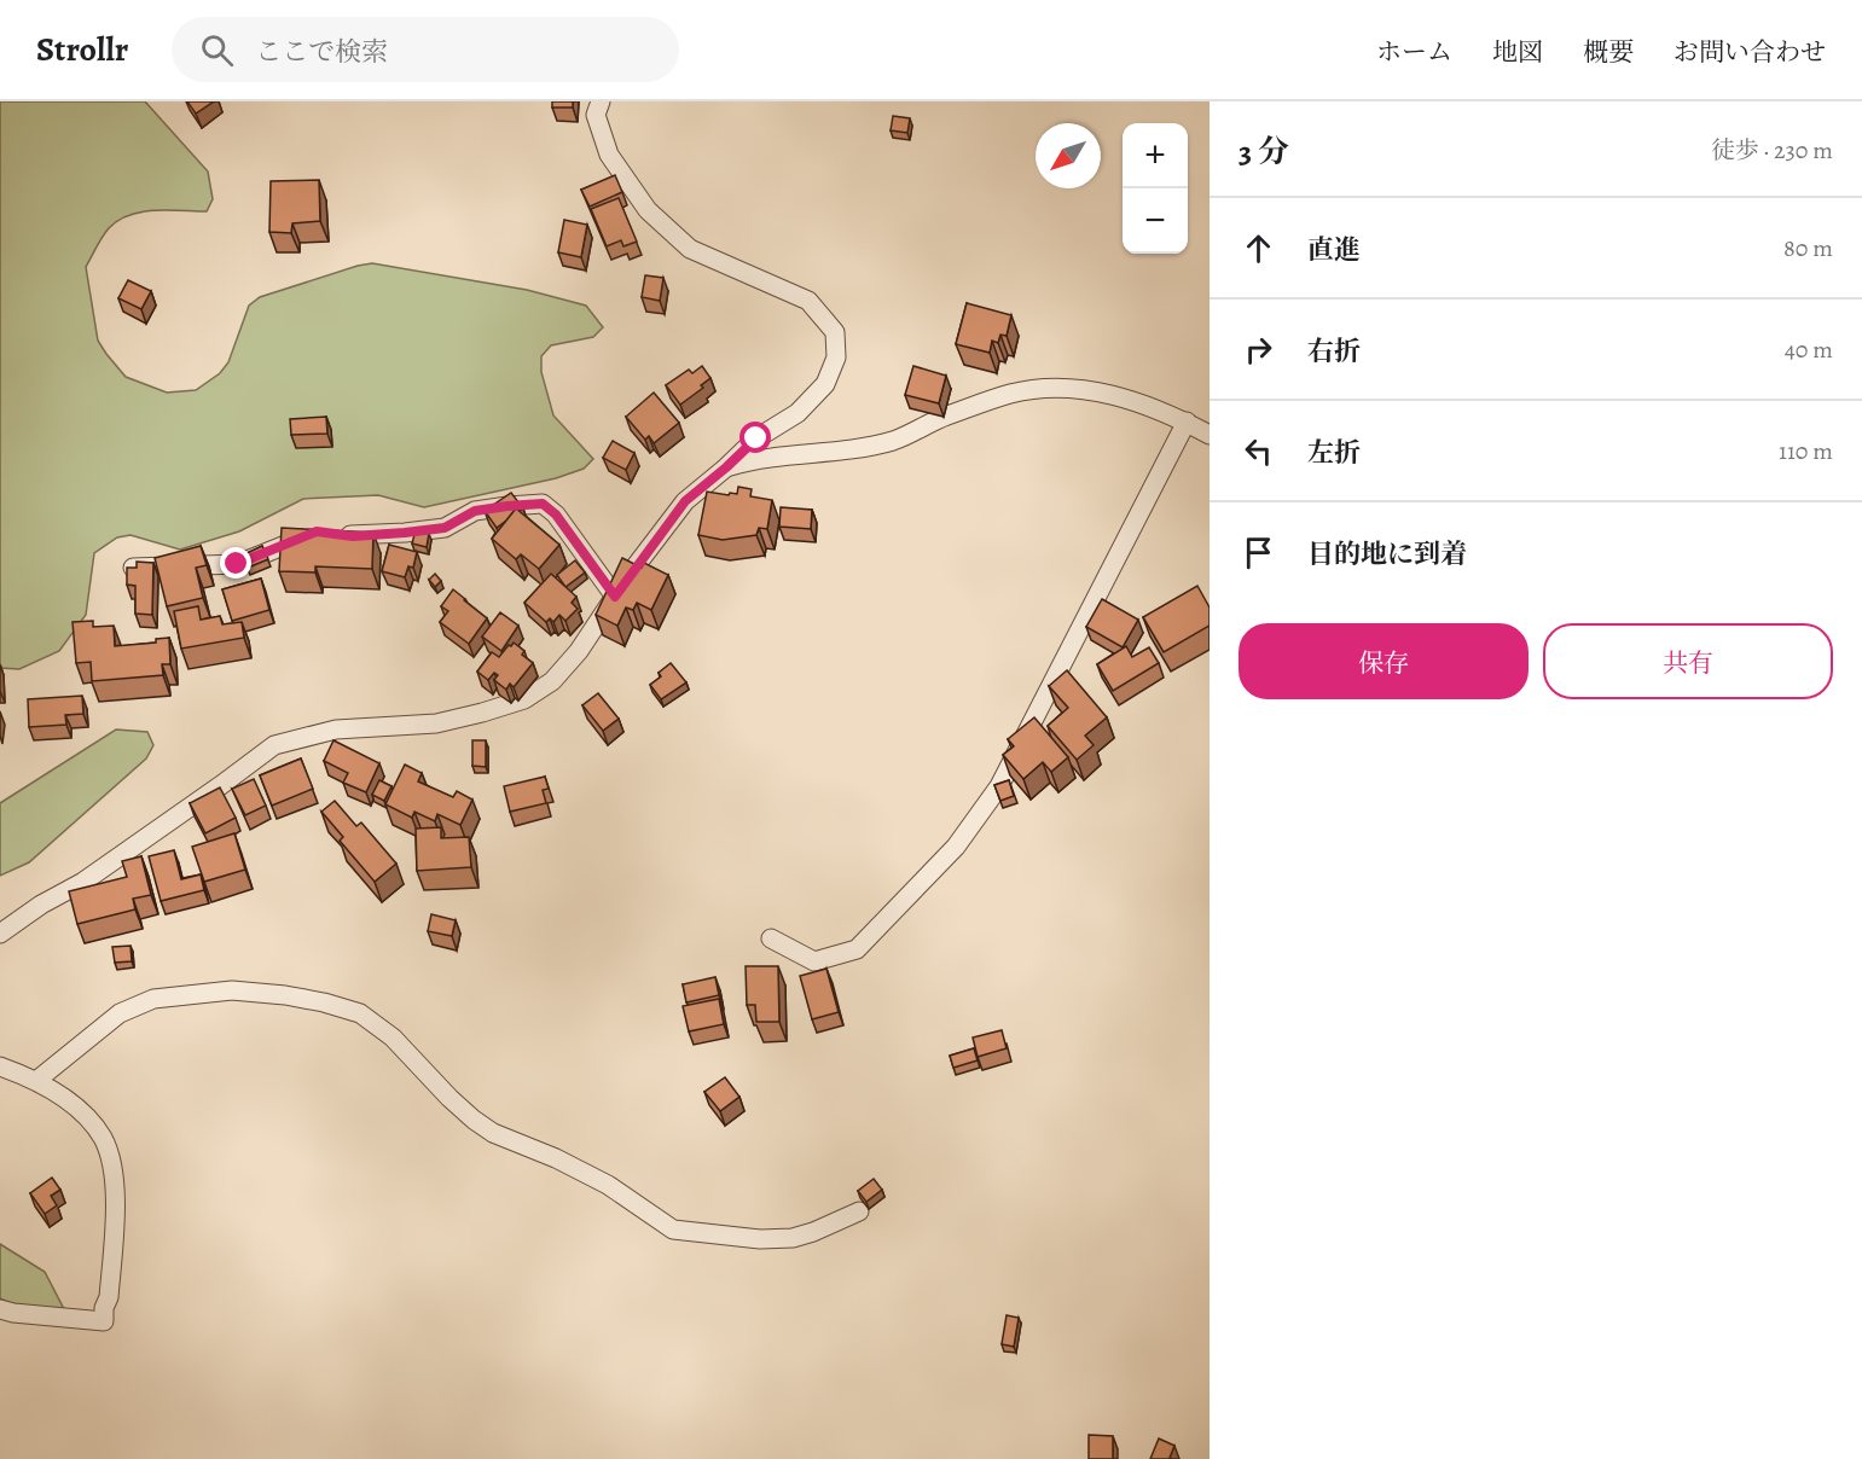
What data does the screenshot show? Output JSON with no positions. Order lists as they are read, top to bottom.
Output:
{
  "north": "bottom left",
  "page": {
    "header": "Strollr",
    "search": "ここで検索",
    "nav": [
      "ホーム",
      "地図",
      "概要",
      "お問い合わせ"
    ],
    "heading": ["3 分", "徒歩 · 230 m"],
    "map_buttons": ["+", "−"],
    "list": [
      ["直進", "80 m"],
      ["右折", "40 m"],
      ["左折", "110 m"],
      "目的地に到着"
    ],
    "buttons": ["保存", "共有"]
  }
}
